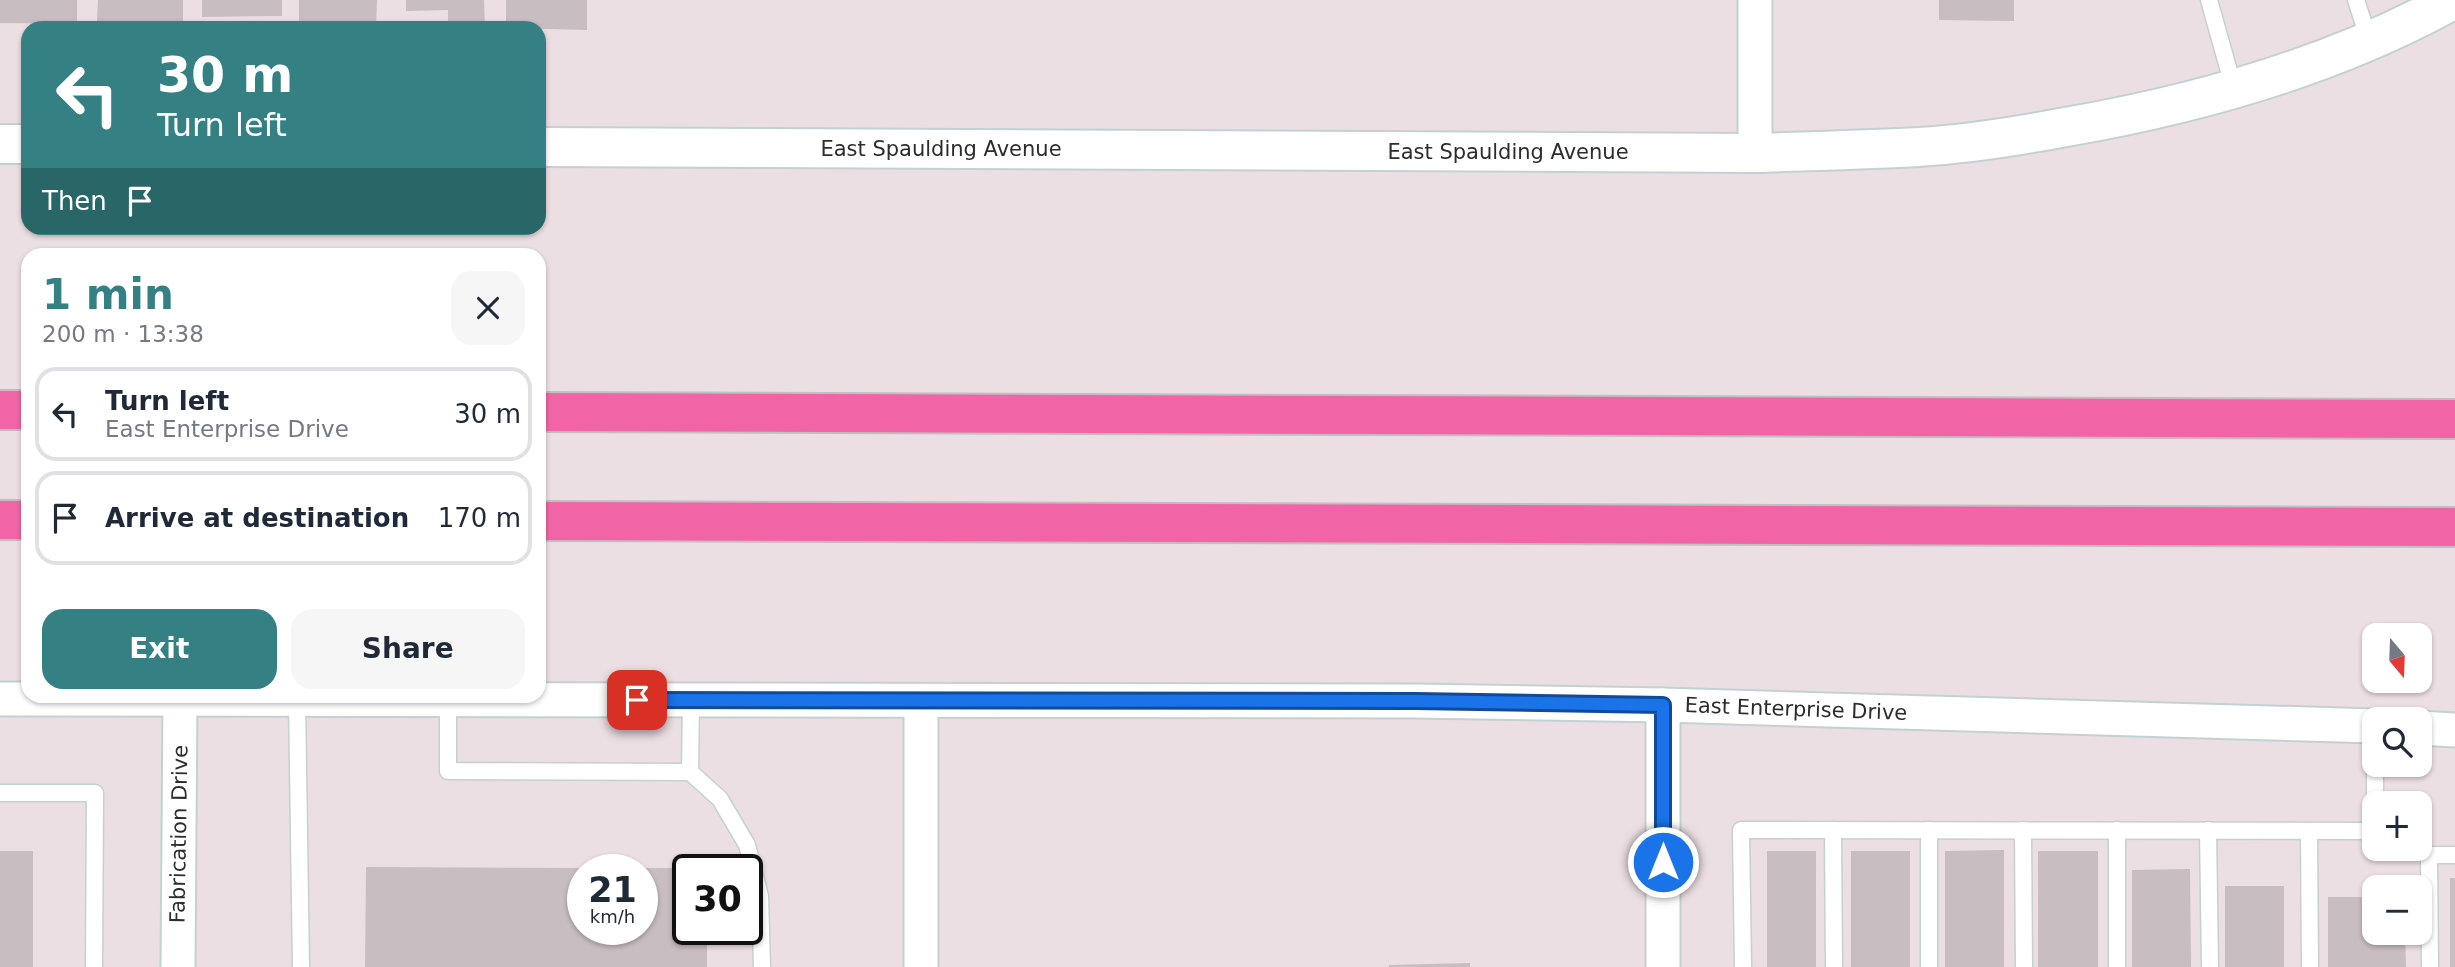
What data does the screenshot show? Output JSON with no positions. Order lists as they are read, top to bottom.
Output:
{
  "streets": {
    "street": ["East Spaulding Avenue", "East Enterprise Drive", "Fabrication Drive"]
  },
  "north": "bottom",
  "page": {
    "turn": ["30 m", "Turn left"],
    "then": "Then",
    "heading": ["1 min", "200 m · 13:38"],
    "list": [
      {
        "name": "Turn left",
        "note": "East Enterprise Drive",
        "value": "30 m"
      },
      {
        "name": "Arrive at destination",
        "value": "170 m"
      }
    ],
    "buttons": ["Exit", "Share"],
    "map_buttons": ["+", "−"],
    "speed": "21 km/h",
    "limit": "30"
  }
}
